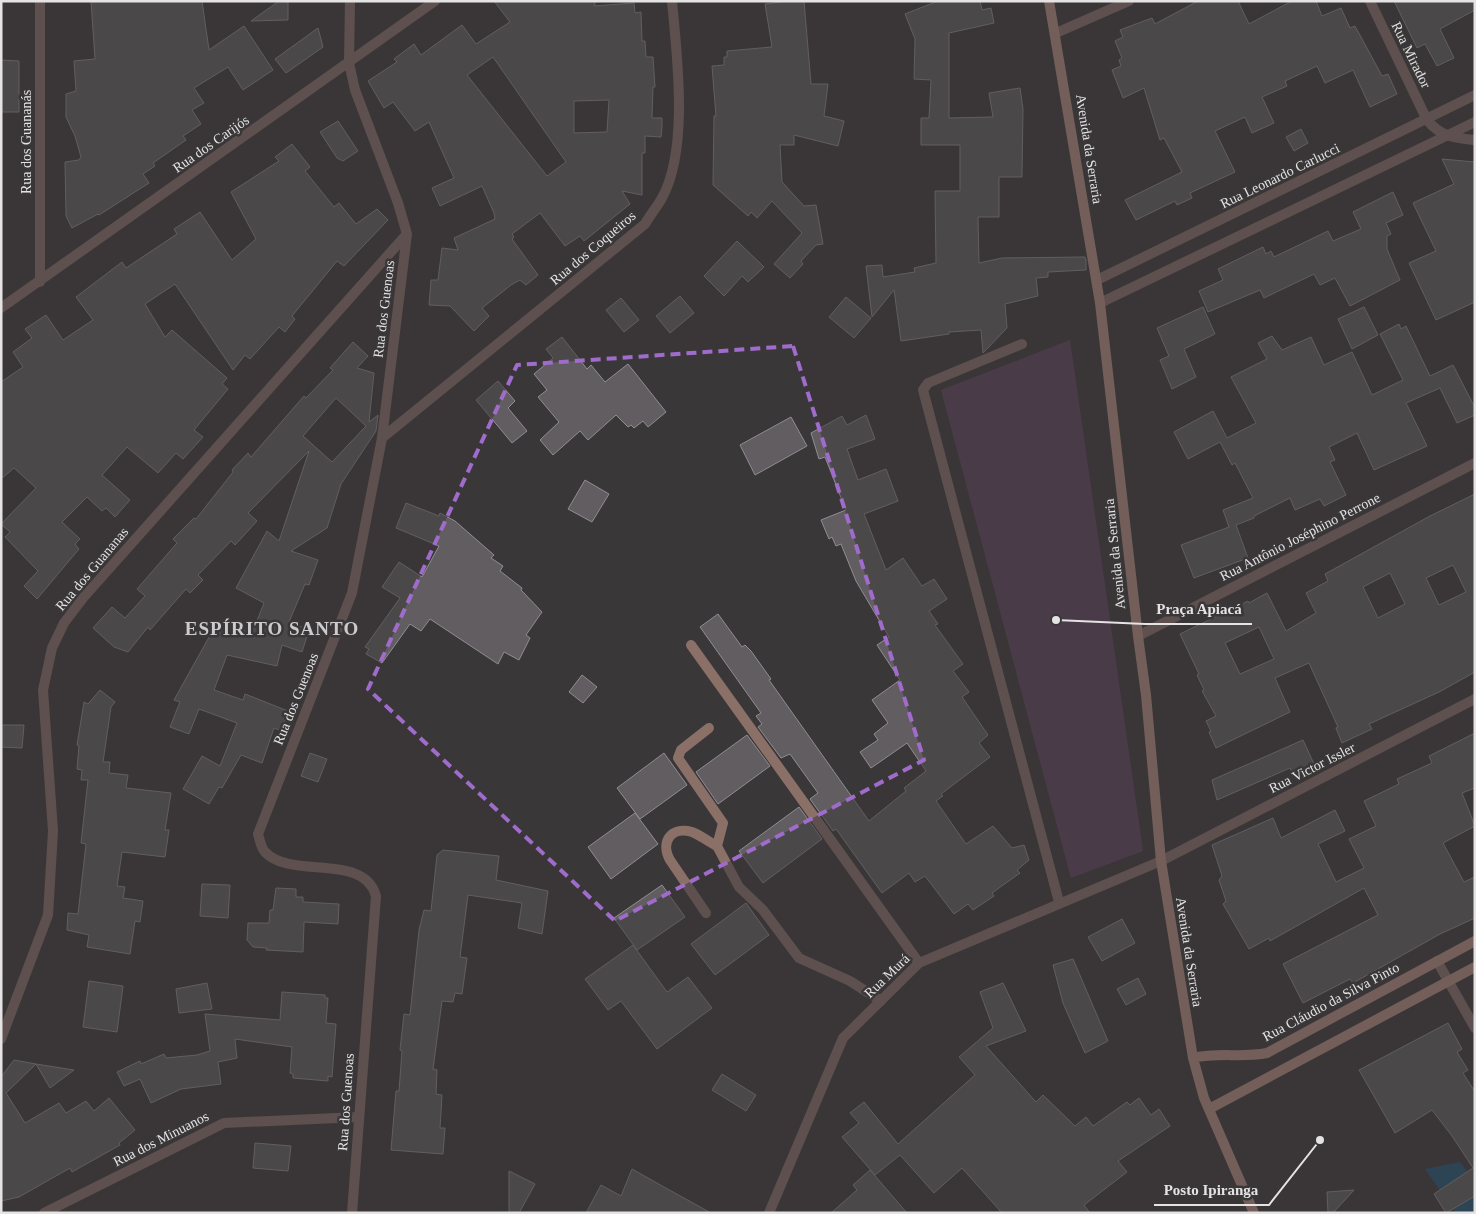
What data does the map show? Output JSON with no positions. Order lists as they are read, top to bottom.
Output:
{
  "streets": {
    "main road": ["Avenida da Serraria", "Rua Cláudio da Silva Pinto"],
    "street": [
      "Rua Mirador",
      "Rua dos Guananás",
      "Rua dos Carijós",
      "Rua Leonardo Carlucci",
      "Rua dos Coqueiros",
      "Rua dos Guenoas",
      "Rua Antônio Joséphino Perrone",
      "Rua dos Guananas",
      "Rua Victor Issler",
      "Rua Murá",
      "Rua dos Minuanos"
    ]
  },
  "crossings": [
    ["Rua Mirador", "Rua Leonardo Carlucci"],
    ["Rua dos Guananás", "Rua dos Carijós"],
    ["Rua dos Carijós", "Rua dos Guenoas"],
    ["Avenida da Serraria", "Rua Leonardo Carlucci"],
    ["Avenida da Serraria", "Rua Antônio Joséphino Perrone"],
    ["Avenida da Serraria", "Rua Victor Issler"],
    ["Avenida da Serraria", "Rua Murá"],
    ["Avenida da Serraria", "Rua Cláudio da Silva Pinto"],
    ["Rua dos Coqueiros", "Rua dos Guenoas"],
    ["Rua dos Guenoas", "Rua dos Guananas"],
    ["Rua dos Guenoas", "Rua dos Minuanos"],
    ["Rua Victor Issler", "Rua Murá"]
  ],
  "districts": ["ESPÍRITO SANTO"],
  "places": ["Praça Apiacá", "Posto Ipiranga"]
}
